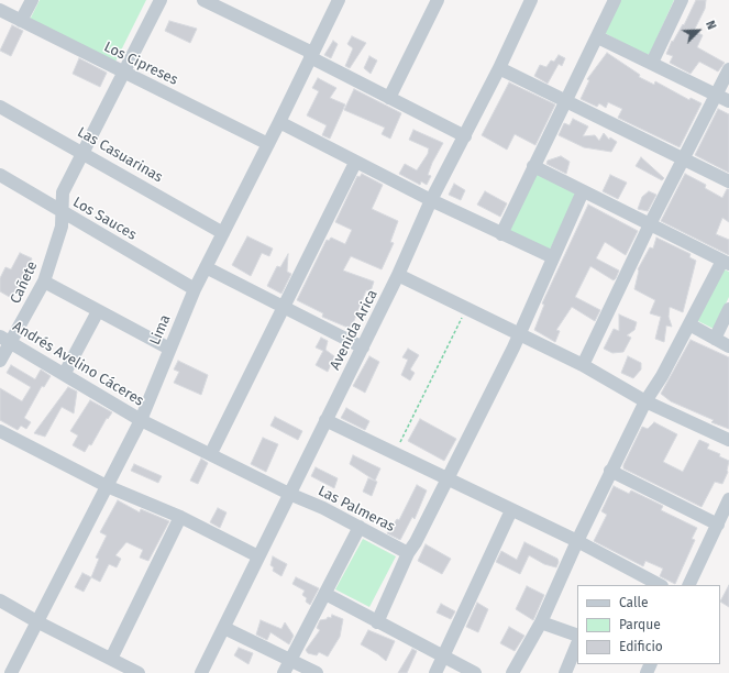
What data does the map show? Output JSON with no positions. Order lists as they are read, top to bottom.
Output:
{
  "streets": {
    "street": [
      "Los Cipreses",
      "Las Casuarinas",
      "Los Sauces",
      "Cañete",
      "Lima",
      "Avenida Arica",
      "Andrés Avelino Cáceres",
      "Las Palmeras"
    ]
  },
  "crossings": [
    ["Los Cipreses", "Cañete"],
    ["Los Cipreses", "Lima"],
    ["Las Casuarinas", "Cañete"],
    ["Las Casuarinas", "Lima"],
    ["Los Sauces", "Cañete"],
    ["Los Sauces", "Lima"],
    ["Cañete", "Andrés Avelino Cáceres"],
    ["Lima", "Andrés Avelino Cáceres"],
    ["Avenida Arica", "Las Palmeras"],
    ["Andrés Avelino Cáceres", "Las Palmeras"]
  ],
  "legend": ["Calle", "Parque", "Edificio"],
  "north": "top right"
}
